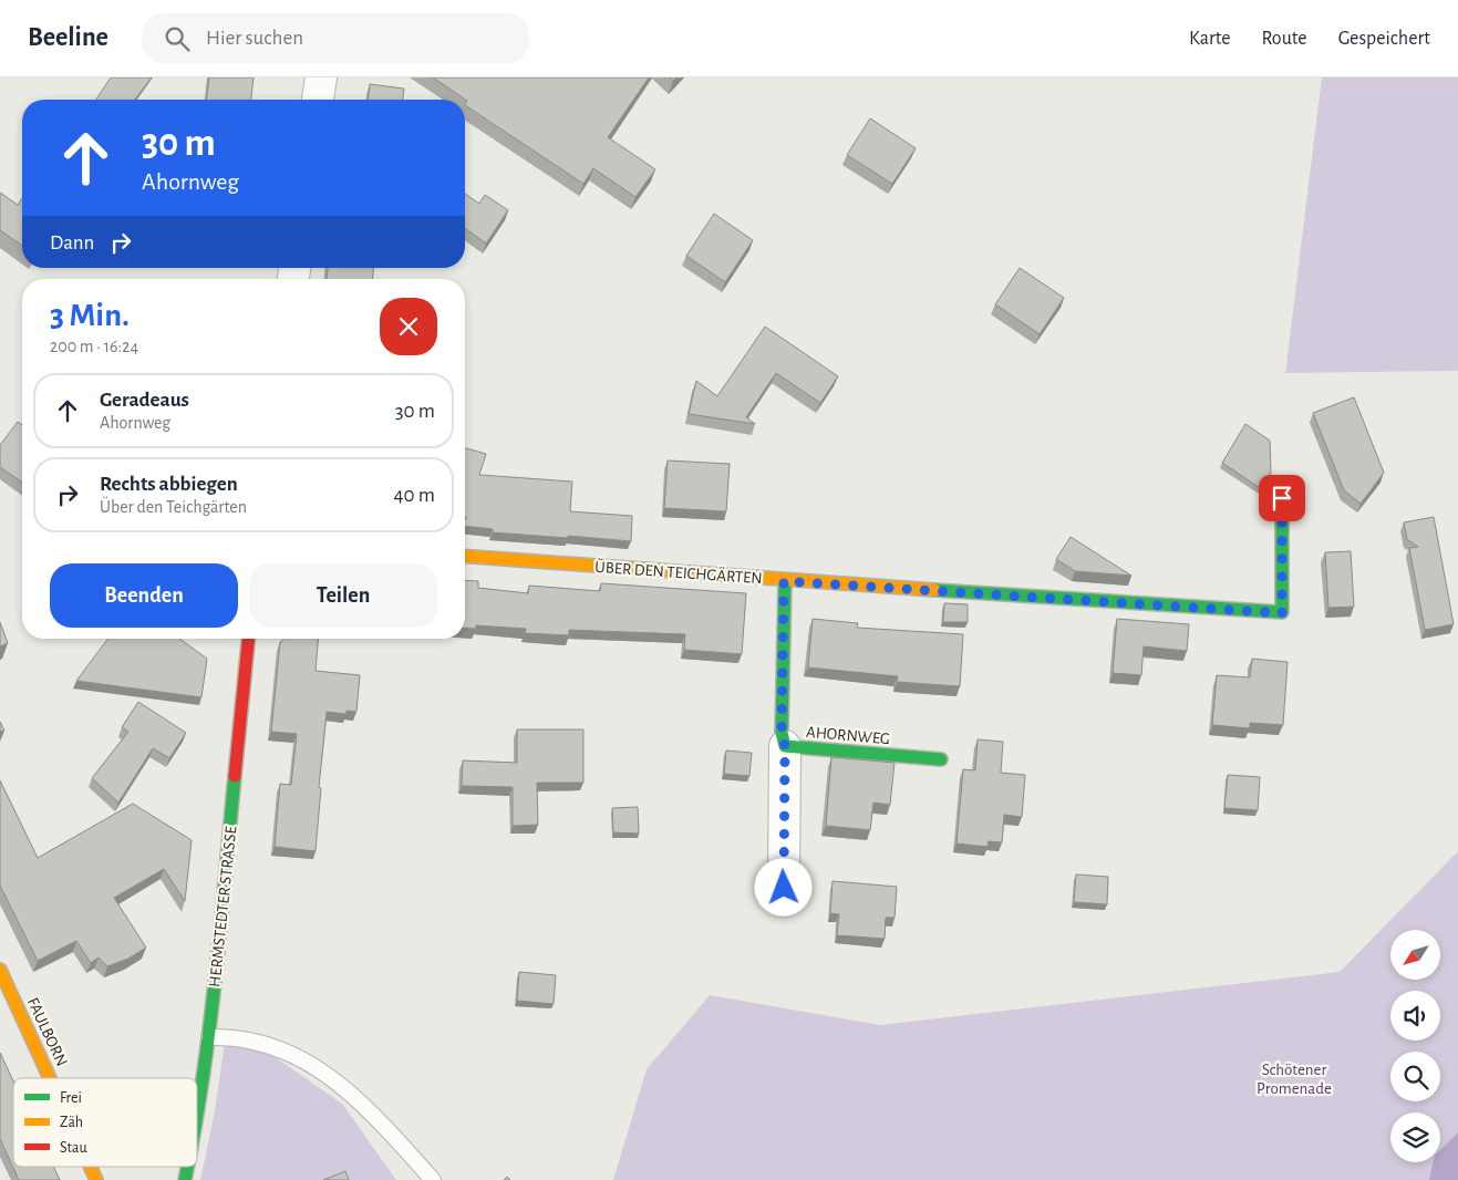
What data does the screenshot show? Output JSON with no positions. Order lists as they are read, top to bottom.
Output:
{
  "streets": {
    "street": [
      "ÜBER DEN TEICHGÄRTEN",
      "AHORNWEG",
      "HERMSTEDTER STRASSE",
      "FAULBORN"
    ]
  },
  "crossings": [
    ["ÜBER DEN TEICHGÄRTEN", "AHORNWEG"]
  ],
  "parks": ["Schötener Promenade"],
  "legend": ["Frei", "Zäh", "Stau"],
  "north": "bottom left",
  "page": {
    "header": "Beeline",
    "search": "Hier suchen",
    "nav": ["Karte", "Route", "Gespeichert"],
    "turn": ["30 m", "Ahornweg"],
    "then": "Dann",
    "heading": ["3 Min.", "200 m · 16:24"],
    "list": [
      {
        "name": "Geradeaus",
        "note": "Ahornweg",
        "value": "30 m"
      },
      {
        "name": "Rechts abbiegen",
        "note": "Über den Teichgärten",
        "value": "40 m"
      }
    ],
    "buttons": ["Beenden", "Teilen"]
  }
}
